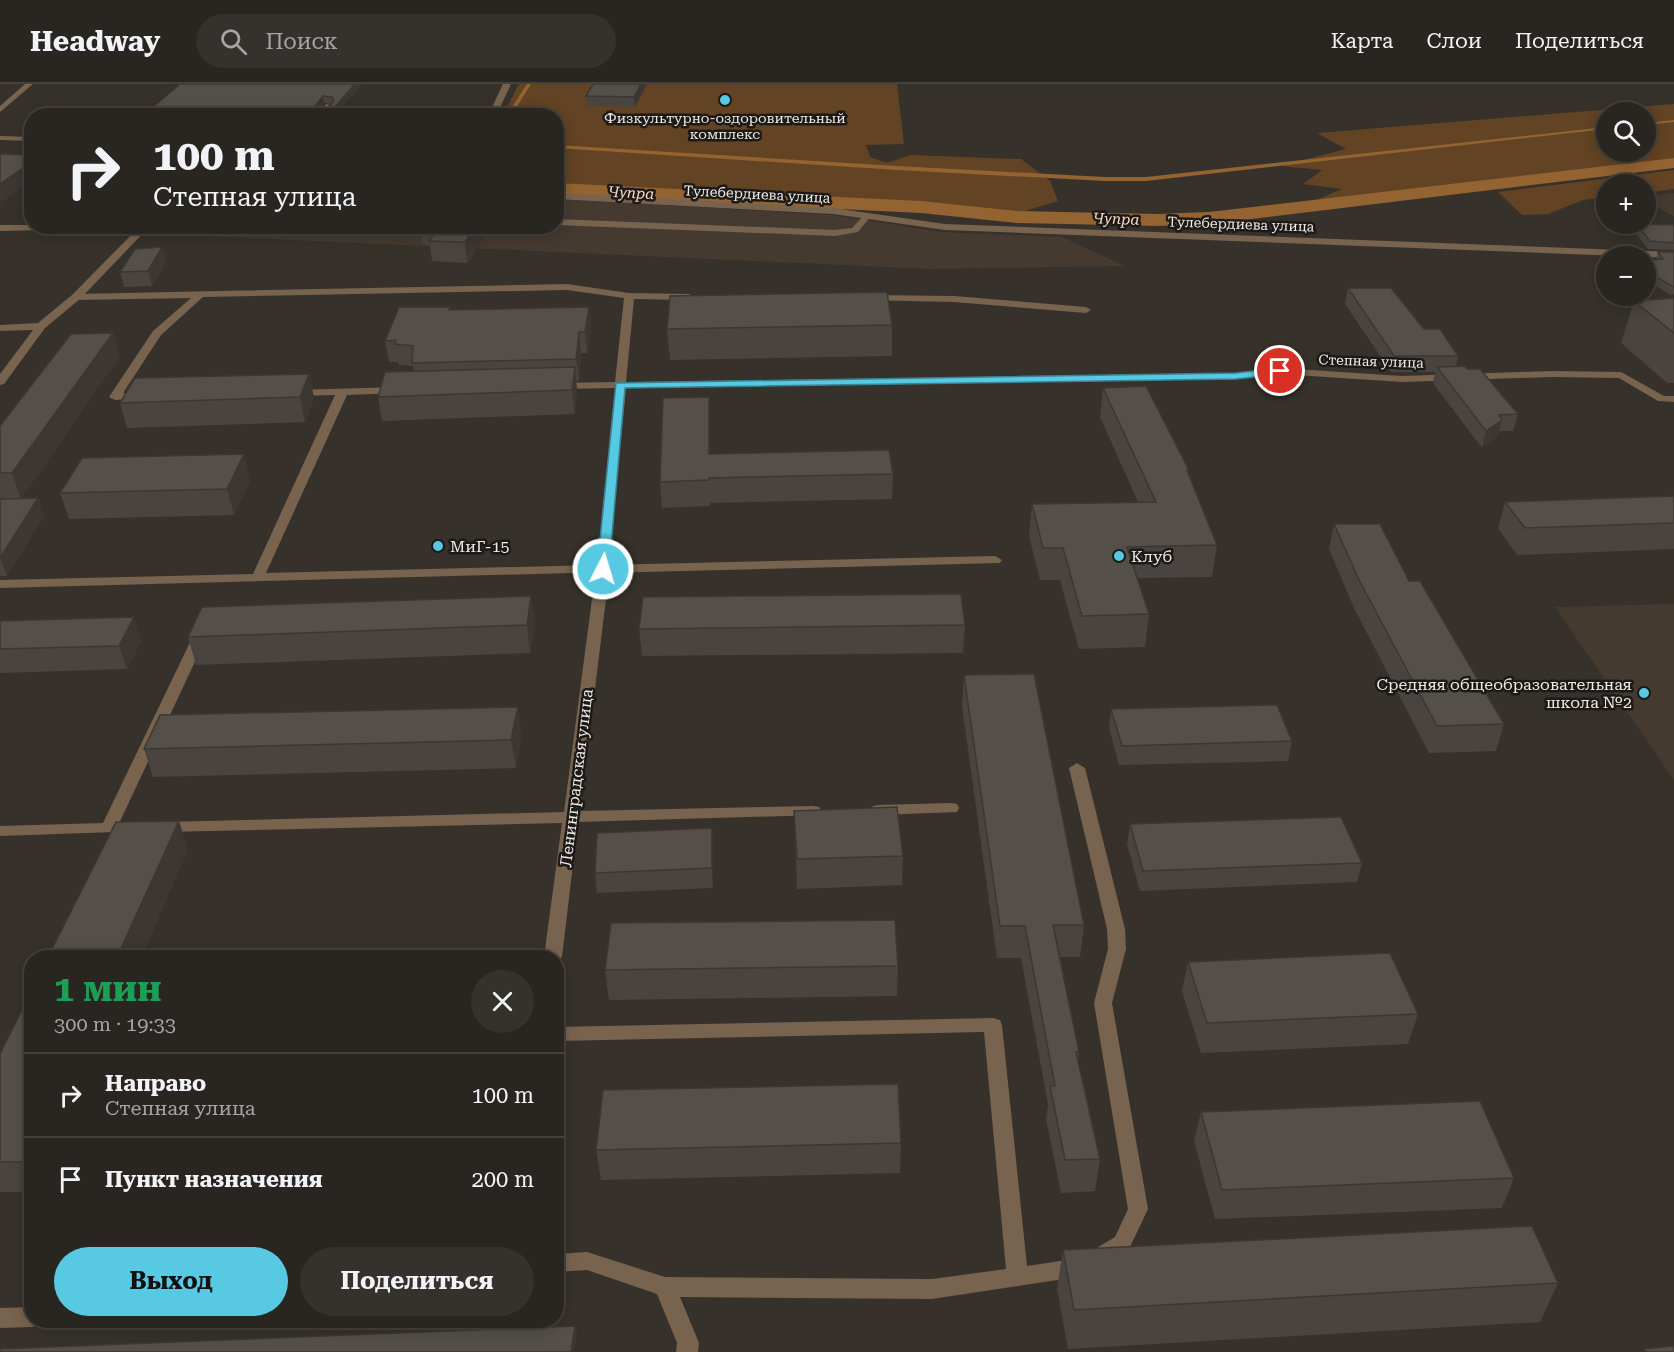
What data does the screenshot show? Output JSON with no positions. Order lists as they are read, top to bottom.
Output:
{
  "streets": {
    "street": ["Тулебердиева улица", "Степная улица", "Ленинградская улица"]
  },
  "water": ["Чупра"],
  "places": [
    "Физкультурно-оздоровительный комплекс",
    "МиГ-15",
    "Клуб",
    "Средняя общеобразовательная школа №2"
  ],
  "page": {
    "header": "Headway",
    "search": "Поиск",
    "nav": ["Карта", "Слои", "Поделиться"],
    "map_buttons": ["+", "−"],
    "turn": ["100 m", "Степная улица"],
    "heading": ["1 мин", "300 m · 19:33"],
    "list": [
      {
        "name": "Направо",
        "note": "Степная улица",
        "value": "100 m"
      },
      {
        "name": "Пункт назначения",
        "value": "200 m"
      }
    ],
    "buttons": ["Выход", "Поделиться"]
  }
}
